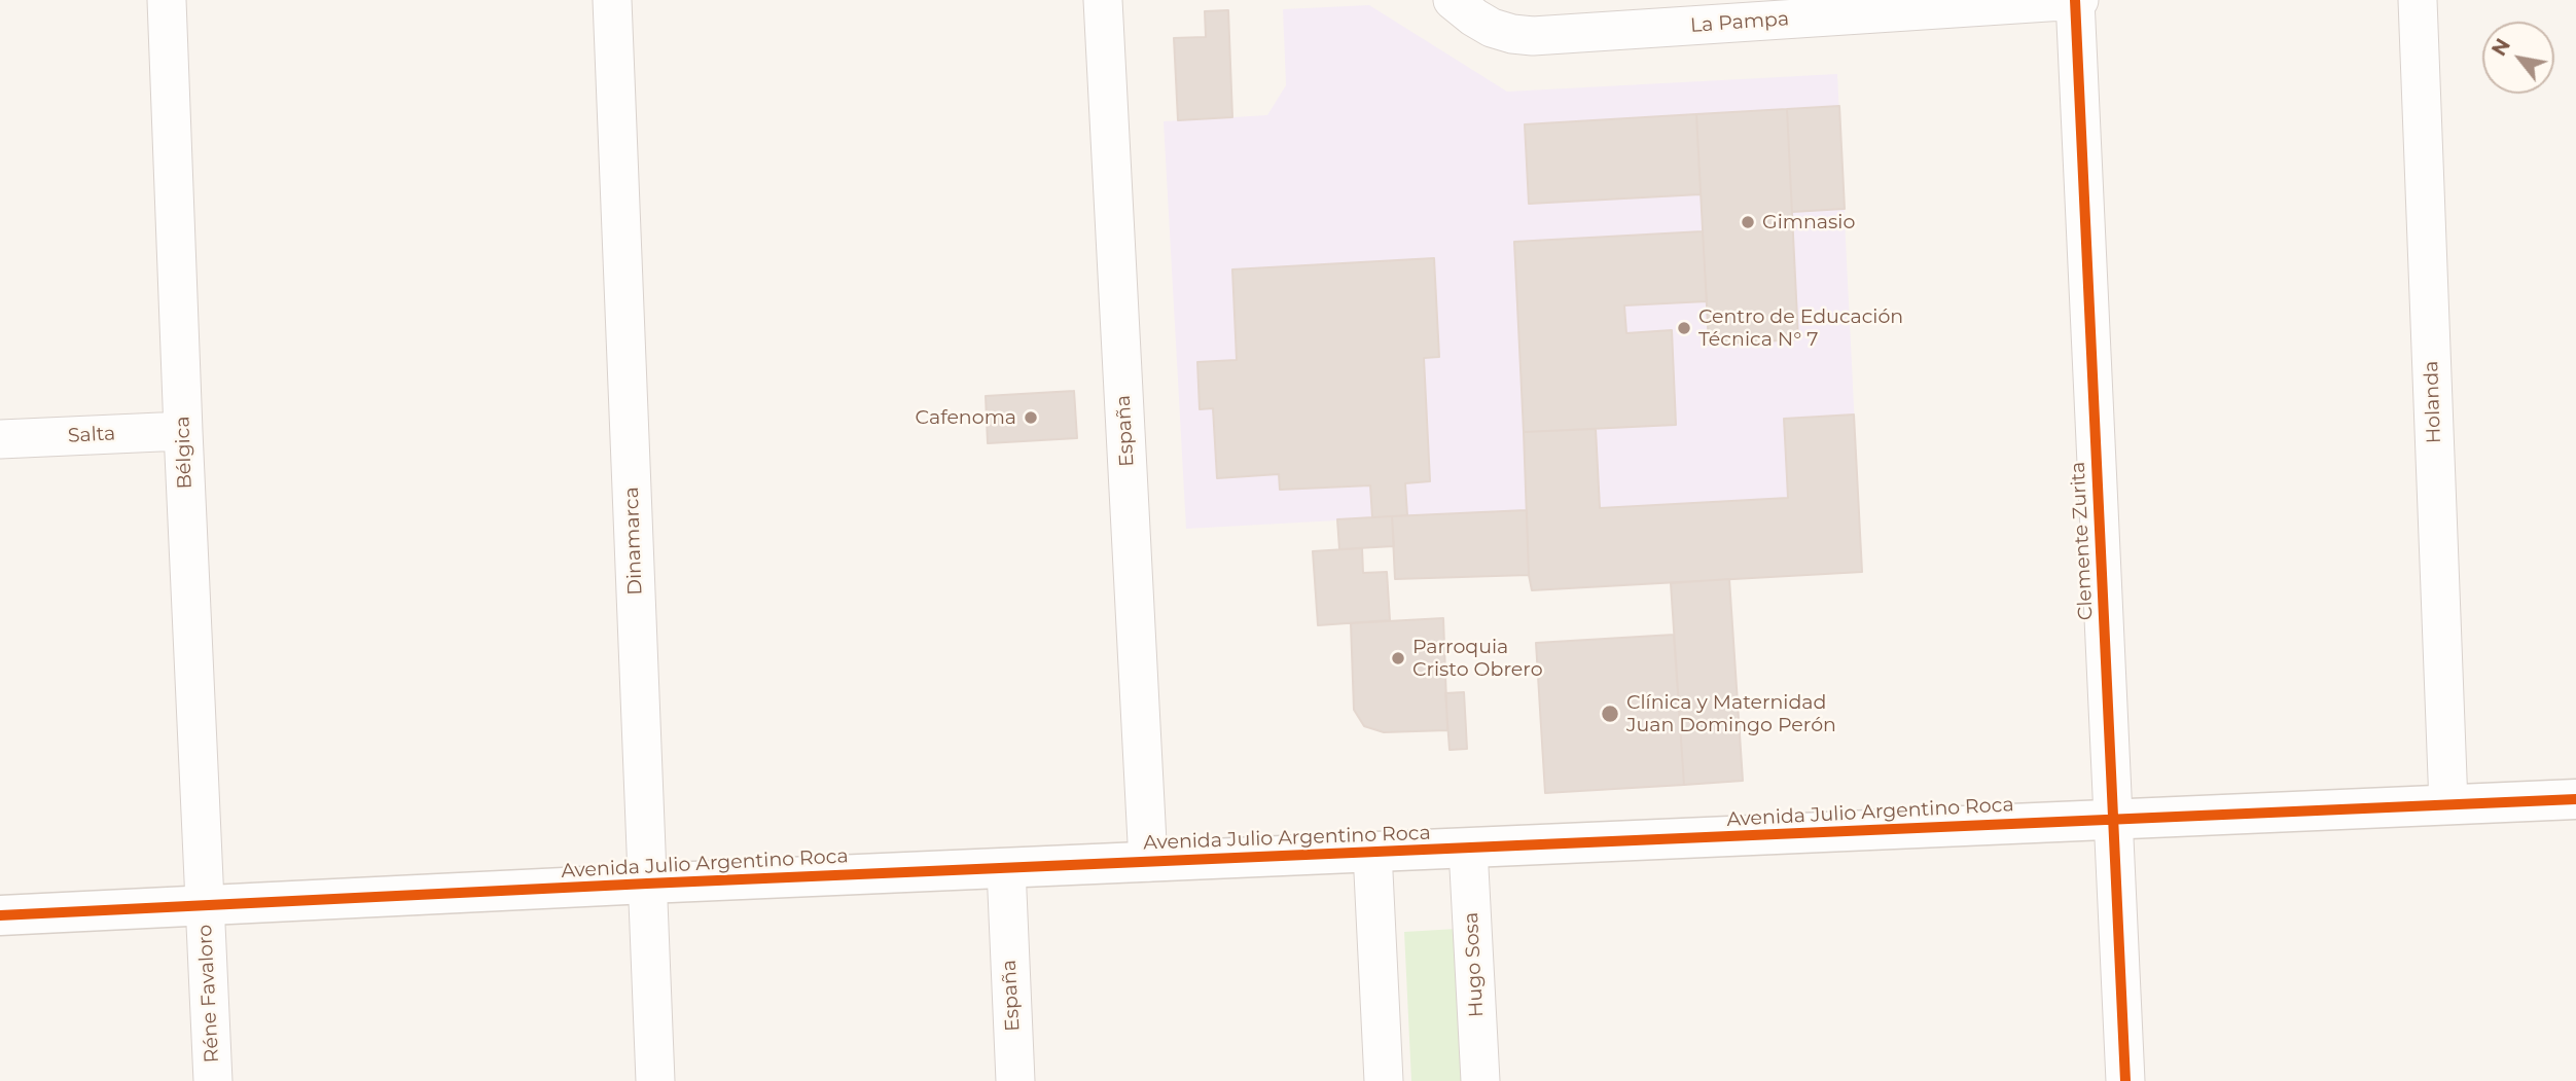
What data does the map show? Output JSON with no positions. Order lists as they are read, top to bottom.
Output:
{
  "streets": {
    "street": [
      "La Pampa",
      "Holanda",
      "España",
      "Salta",
      "Bélgica",
      "Dinamarca",
      "Clemente Zurita",
      "Avenida Julio Argentino Roca",
      "Hugo Sosa",
      "Réne Favaloro"
    ]
  },
  "crossings": [
    ["La Pampa", "Clemente Zurita"],
    ["Holanda", "Avenida Julio Argentino Roca"],
    ["España", "Avenida Julio Argentino Roca"],
    ["Salta", "Bélgica"],
    ["Bélgica", "Avenida Julio Argentino Roca"],
    ["Bélgica", "Réne Favaloro"],
    ["Dinamarca", "Avenida Julio Argentino Roca"],
    ["Clemente Zurita", "Avenida Julio Argentino Roca"],
    ["Avenida Julio Argentino Roca", "Hugo Sosa"],
    ["Avenida Julio Argentino Roca", "Réne Favaloro"]
  ],
  "places": [
    "Gimnasio",
    "Centro de Educación Técnica N° 7",
    "Cafenoma",
    "Parroquia Cristo Obrero",
    "Clínica y Maternidad Juan Domingo Perón"
  ],
  "north": "top left"
}
